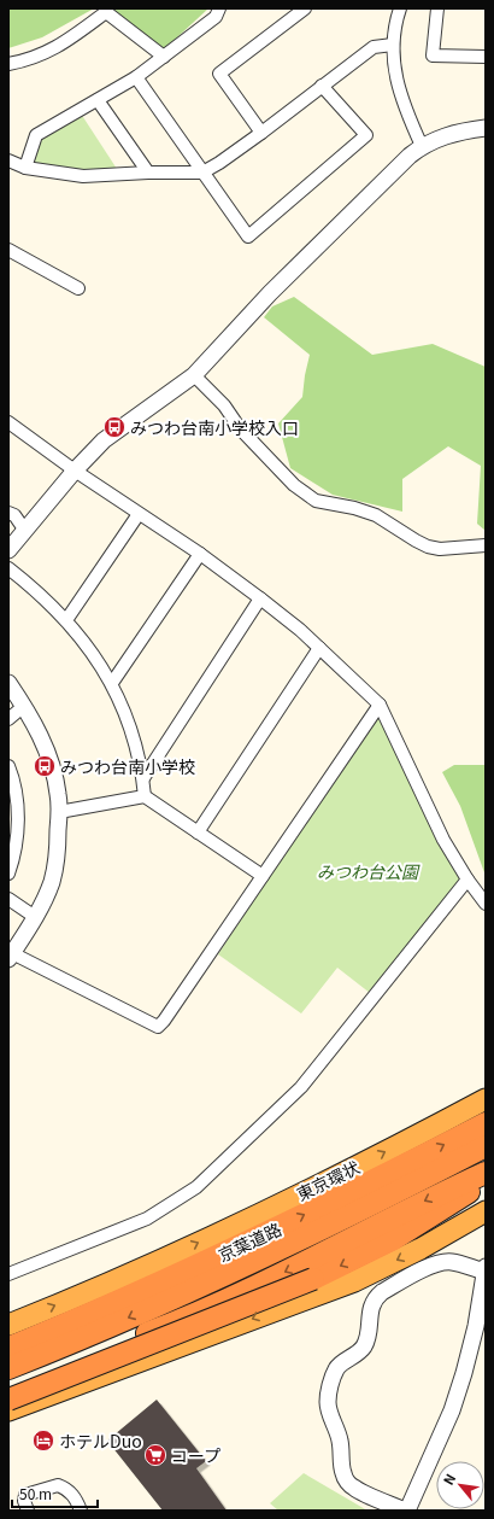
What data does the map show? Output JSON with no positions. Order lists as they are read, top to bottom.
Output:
{
  "streets": {
    "highway": ["東京環状", "京葉道路"]
  },
  "parks": ["みつわ台公園"],
  "places": {
    "bus stop": ["みつわ台南小学校入口", "みつわ台南小学校"],
    "hotel": ["ホテルDuo"],
    "supermarket": ["コープ"]
  },
  "scale_bar": "50 m",
  "north": "top left"
}
